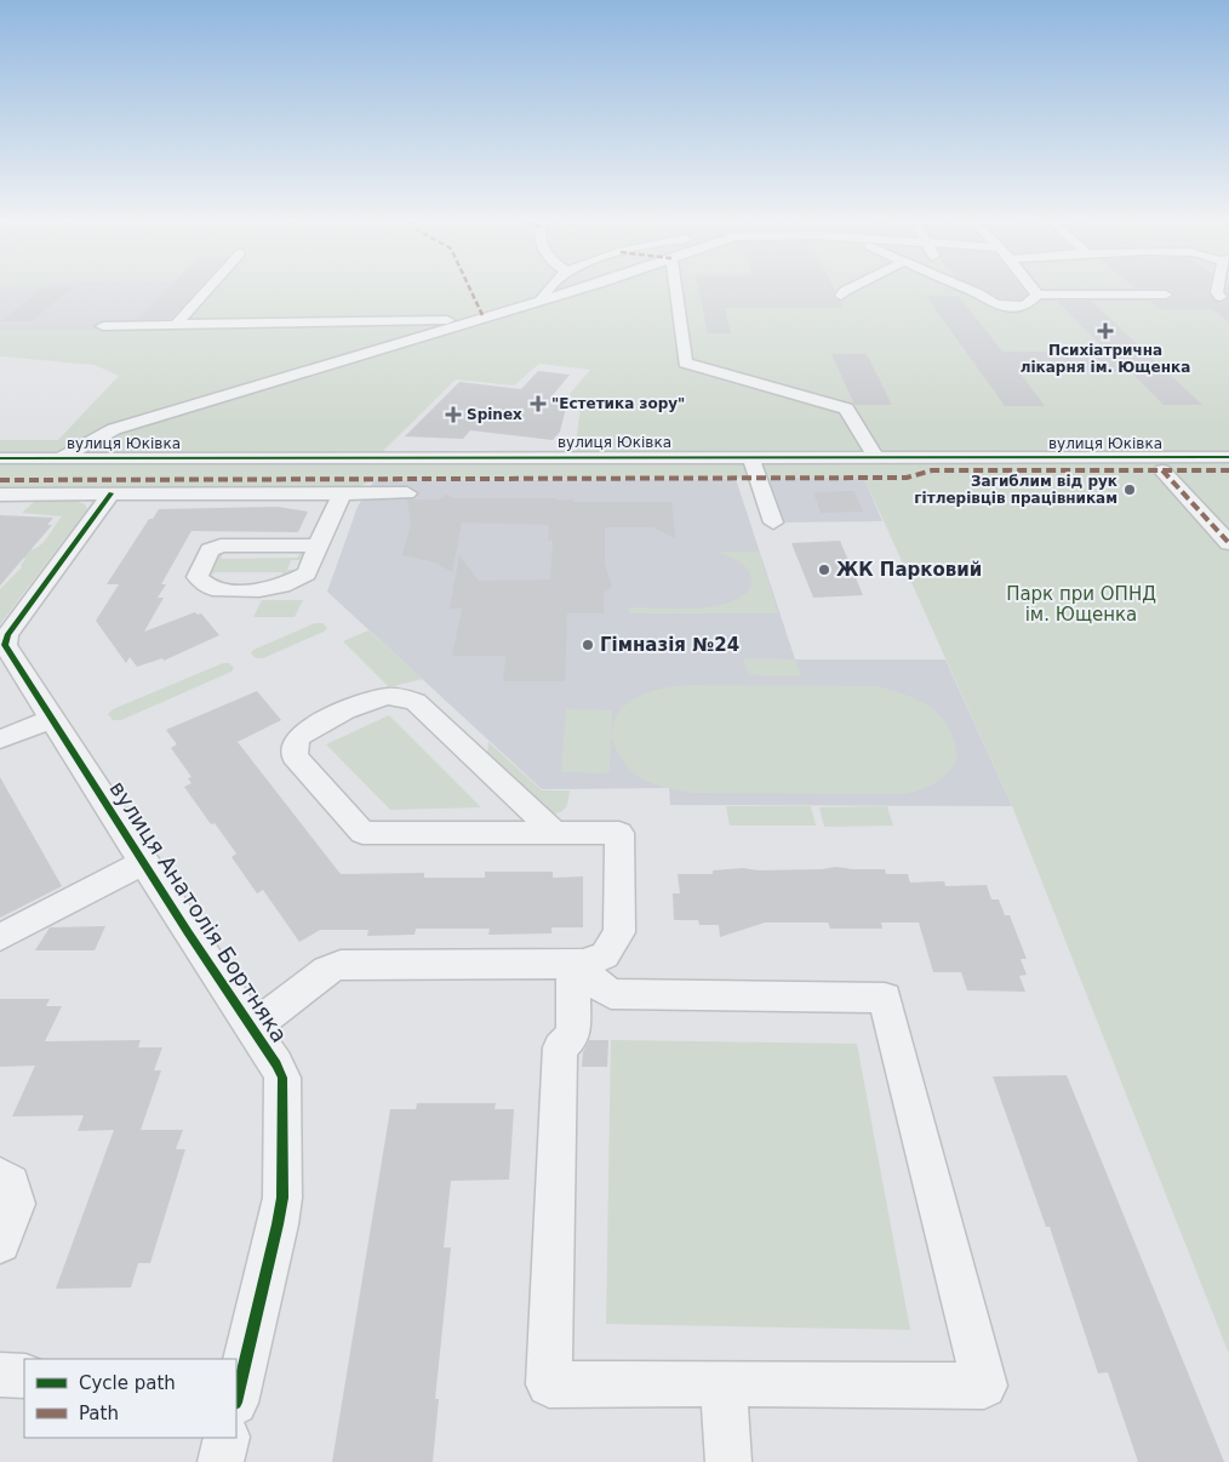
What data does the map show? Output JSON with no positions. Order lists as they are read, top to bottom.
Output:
{
  "streets": {
    "street": ["вулиця Юківка", "вулиця Анатолія Бортняка"]
  },
  "parks": ["Парк при ОПНД ім. Ющенка"],
  "places": {
    "health": ["Психіатрична лікарня ім. Ющенка", "\"Естетика зору\"", "Spinex"],
    "other": ["Загиблим від рук гітлерівців працівникам", "ЖК Парковий", "Гімназія №24"]
  },
  "legend": ["Cycle path", "Path"]
}
